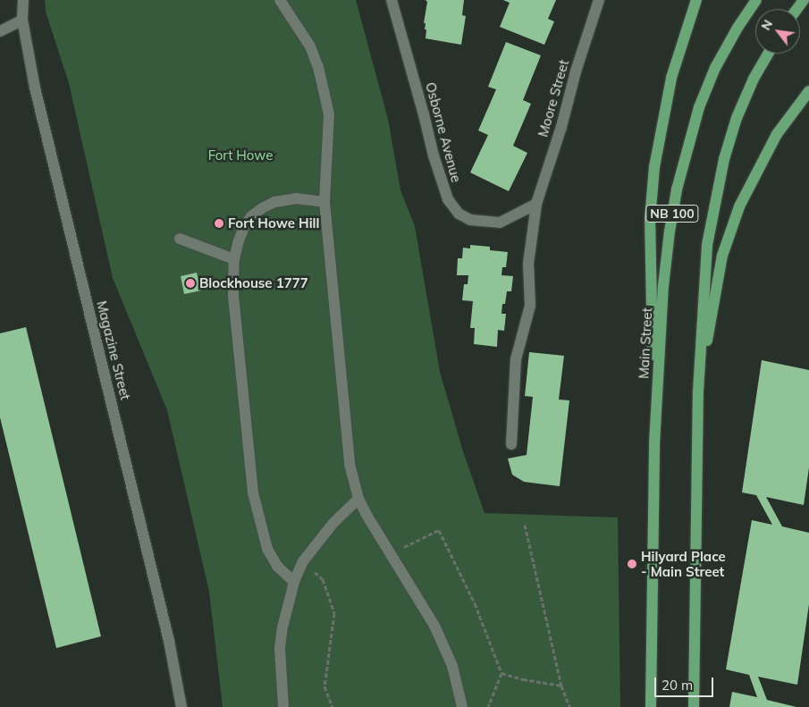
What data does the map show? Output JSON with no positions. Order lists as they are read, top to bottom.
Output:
{
  "streets": {
    "main road": ["NB 100", "Main Street"],
    "street": ["Moore Street", "Osborne Avenue", "Magazine Street"]
  },
  "crossings": [
    ["Moore Street", "Osborne Avenue"]
  ],
  "parks": ["Fort Howe"],
  "places": ["Fort Howe Hill", "Blockhouse 1777", "Hilyard Place - Main Street"],
  "scale_bar": "20 m",
  "north": "top left"
}
